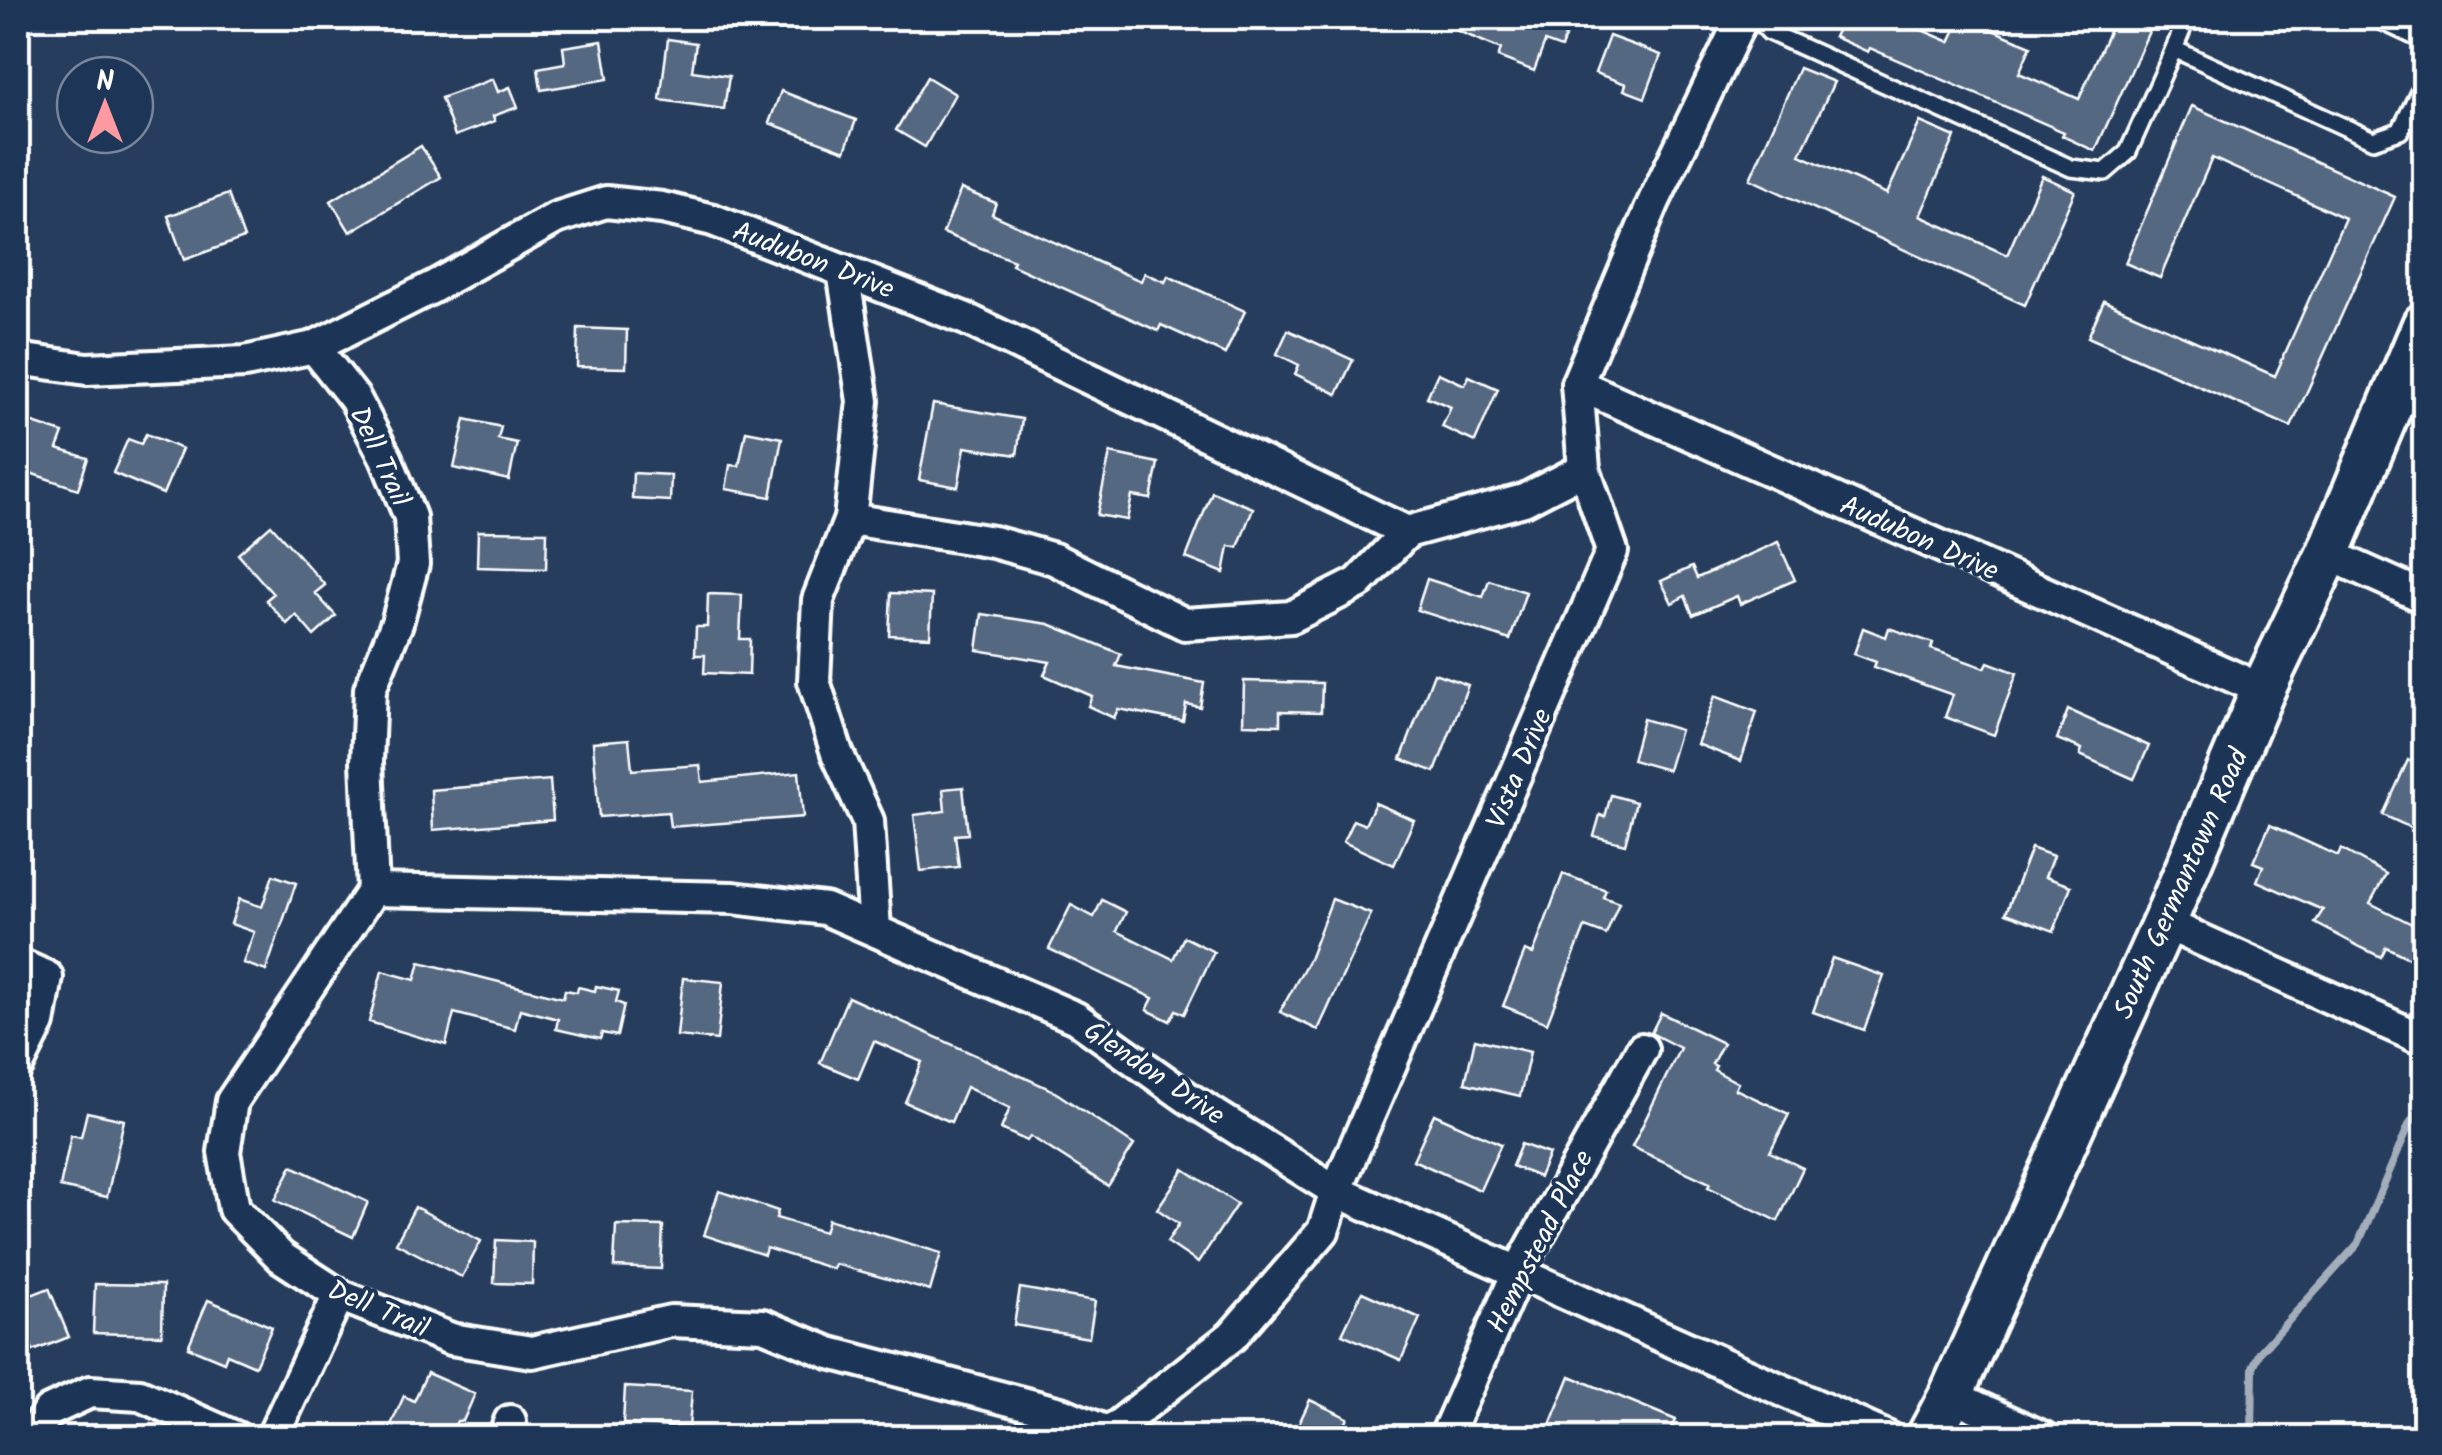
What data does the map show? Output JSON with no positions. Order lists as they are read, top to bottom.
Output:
{
  "streets": {
    "main road": ["South Germantown Road"],
    "street": [
      "Audubon Drive",
      "Dell Trail",
      "Vista Drive",
      "Glendon Drive",
      "Hempstead Place"
    ]
  },
  "crossings": [
    ["Audubon Drive", "Dell Trail"],
    ["Audubon Drive", "Vista Drive"],
    ["Audubon Drive", "South Germantown Road"],
    ["Dell Trail", "Vista Drive"],
    ["Dell Trail", "Glendon Drive"],
    ["Vista Drive", "Glendon Drive"],
    ["Glendon Drive", "Hempstead Place"]
  ],
  "north": "top"
}
